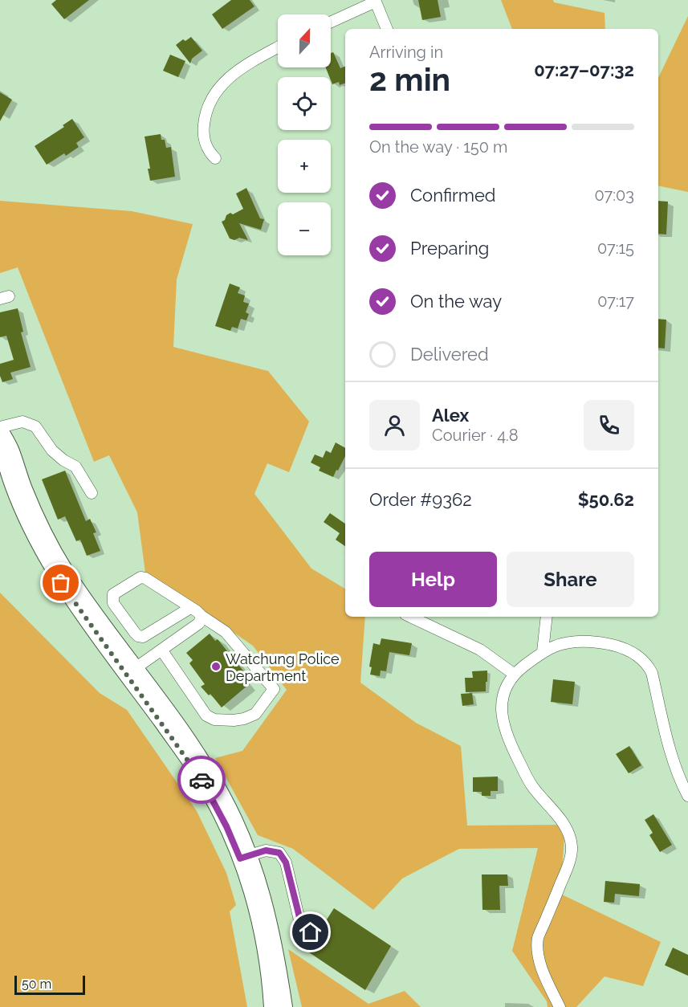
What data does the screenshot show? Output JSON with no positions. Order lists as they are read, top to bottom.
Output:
{
  "places": ["Watchung Police Department"],
  "scale_bar": "50 m",
  "north": "top",
  "page": {
    "map_buttons": ["+", "−"],
    "heading": ["2 min", "Arriving in", "07:27–07:32"],
    "panel": [
      "Alex",
      "Courier · 4.8",
      "Order #9362",
      "$50.62"
    ],
    "bar": "On the way · 150 m",
    "list": [
      ["Confirmed", "07:03"],
      ["Preparing", "07:15"],
      ["On the way", "07:17"],
      "Delivered"
    ],
    "buttons": ["Help", "Share"],
    "scale": "50 m"
  }
}
